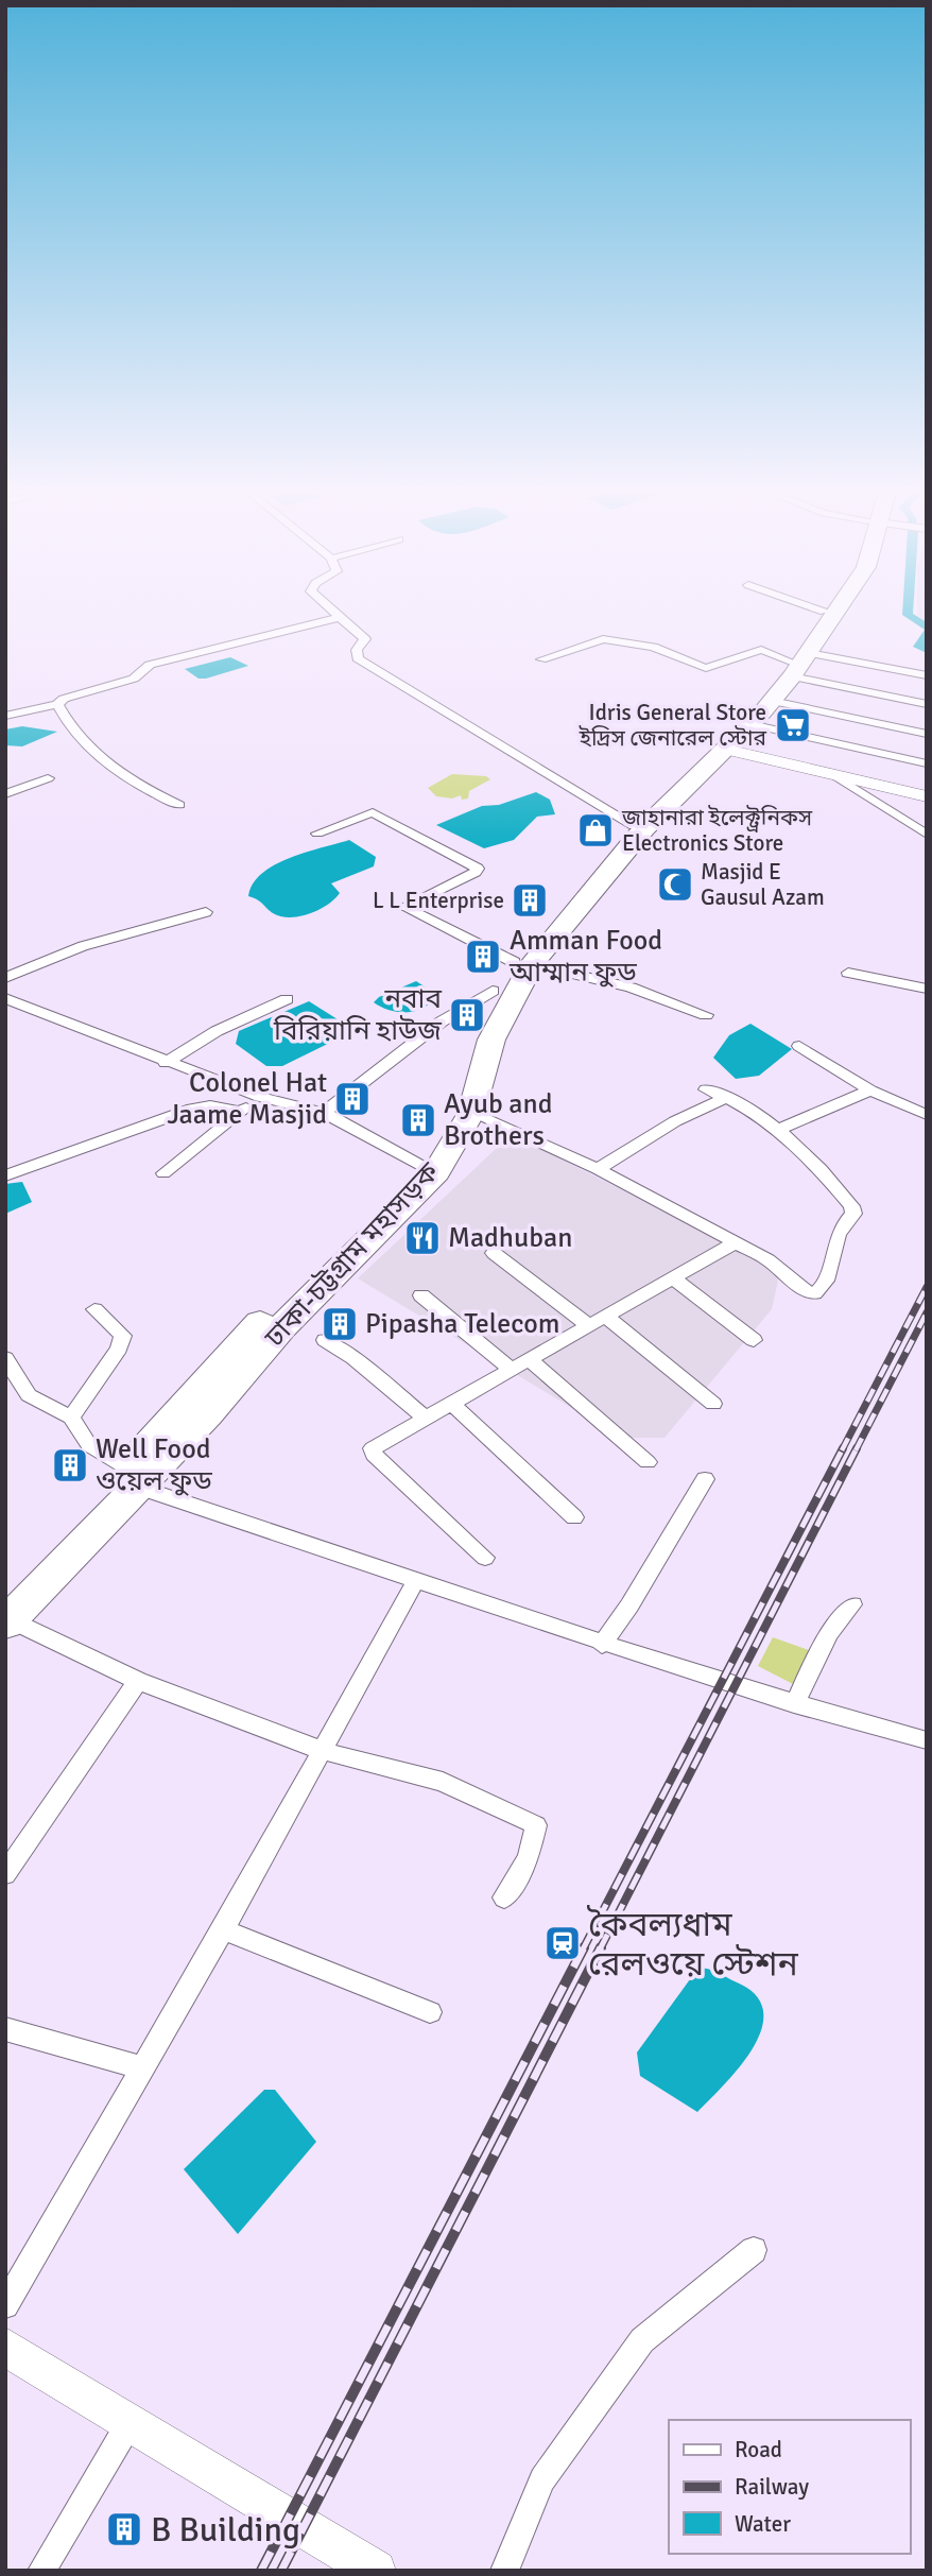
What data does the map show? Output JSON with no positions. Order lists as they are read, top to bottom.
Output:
{
  "streets": {
    "highway": ["ঢাকা-চট্টগ্রাম মহাসড়ক"]
  },
  "places": {
    "supermarket": ["Idris General Store ইদ্রিস জেনারেল স্টোর"],
    "shop": ["জাহানারা ইলেক্ট্রনিকস Electronics Store"],
    "mosque": ["Masjid E Gausul Azam"],
    "building": [
      "L L Enterprise",
      "Amman Food আম্মান ফুড",
      "নবাব বিরিয়ানি হাউজ",
      "Colonel Hat Jaame Masjid",
      "Ayub and Brothers",
      "Pipasha Telecom",
      "Well Food ওয়েল ফুড",
      "B Building"
    ],
    "restaurant": ["Madhuban"],
    "station": ["কৈবল্যধাম রেলওয়ে স্টেশন"]
  },
  "legend": ["Road", "Railway", "Water"]
}
